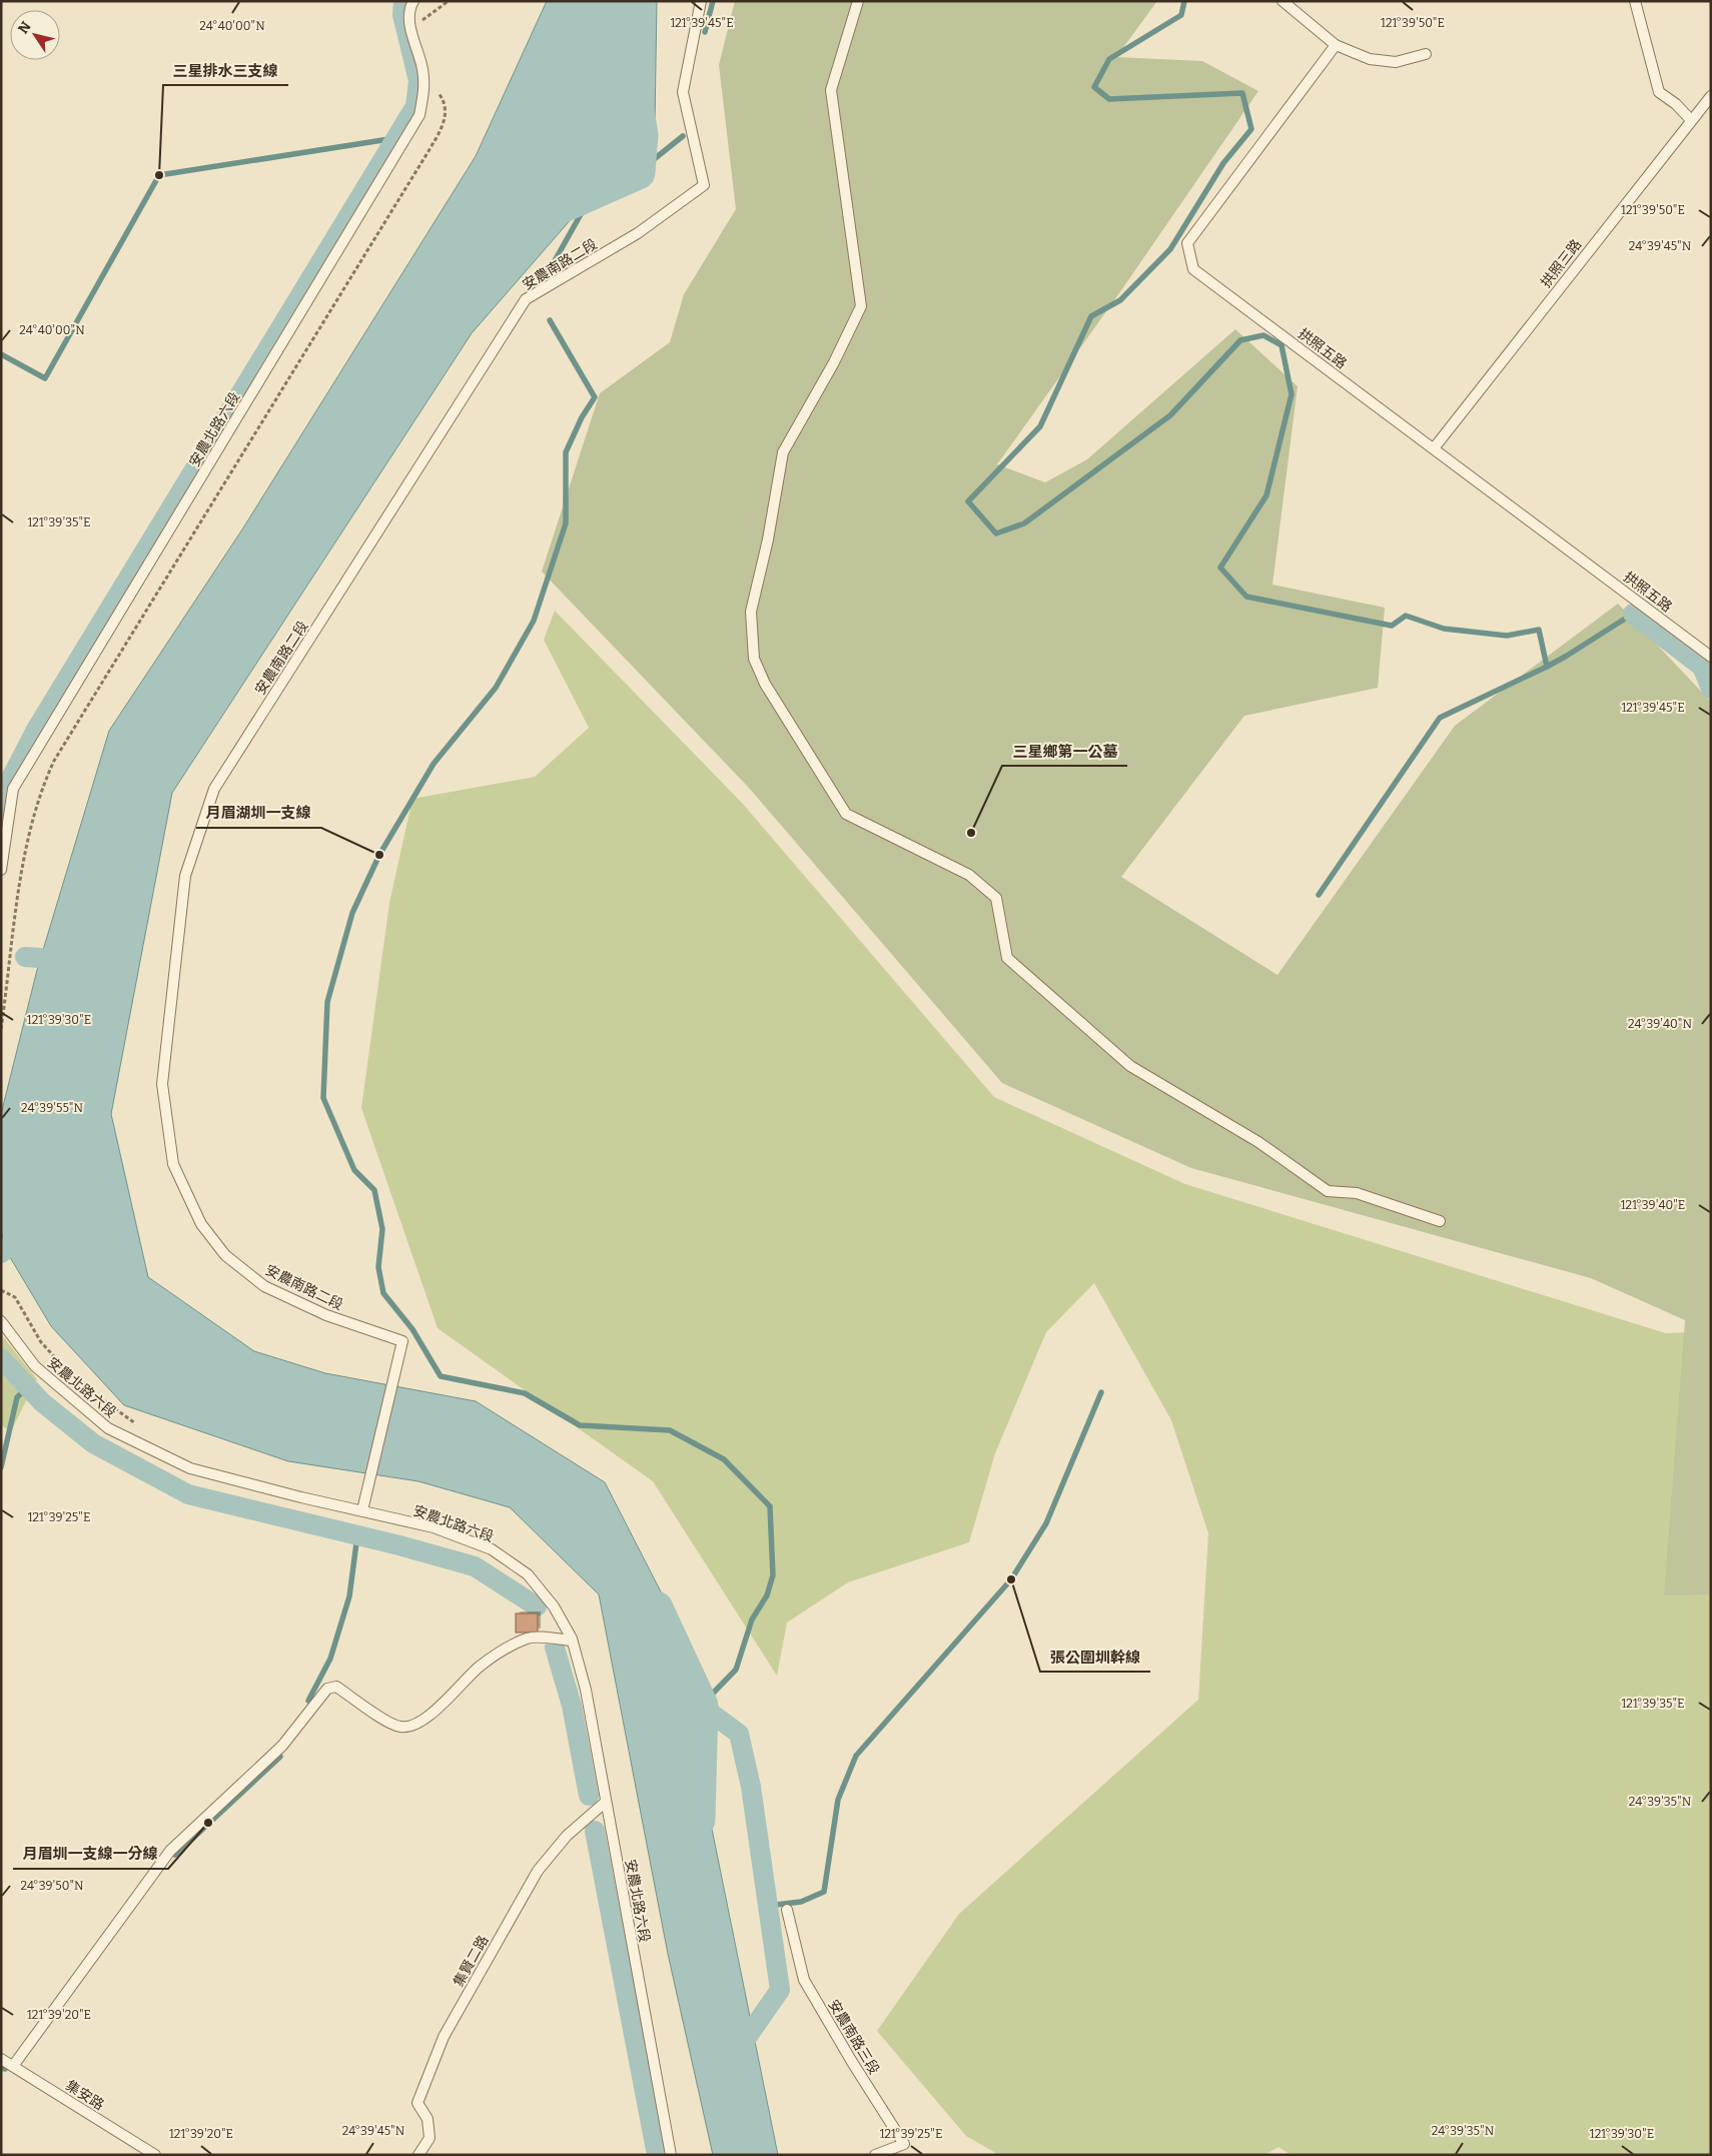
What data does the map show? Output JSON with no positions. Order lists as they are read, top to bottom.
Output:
{
  "streets": {
    "lane": [
      "拱照三路",
      "安農南路二段",
      "拱照五路",
      "安農北路六段",
      "集賢二路",
      "安農南路三段",
      "集安路"
    ]
  },
  "crossings": [
    ["拱照三路", "拱照五路"],
    ["安農南路二段", "安農北路六段"],
    ["安農北路六段", "集賢二路"]
  ],
  "places": [
    "三星排水三支線",
    "三星鄉第一公墓",
    "月眉湖圳一支線",
    "張公圍圳幹線",
    "月眉圳一支線一分線"
  ],
  "north": "top left",
  "coordinates": [
    "121°39'45\"E",
    "121°39'50\"E",
    "24°40'00\"N",
    "24°39'45\"N",
    "121°39'35\"E",
    "121°39'30\"E",
    "24°39'40\"N",
    "24°39'55\"N",
    "121°39'40\"E",
    "121°39'25\"E",
    "24°39'35\"N",
    "24°39'50\"N",
    "121°39'20\"E"
  ]
}
